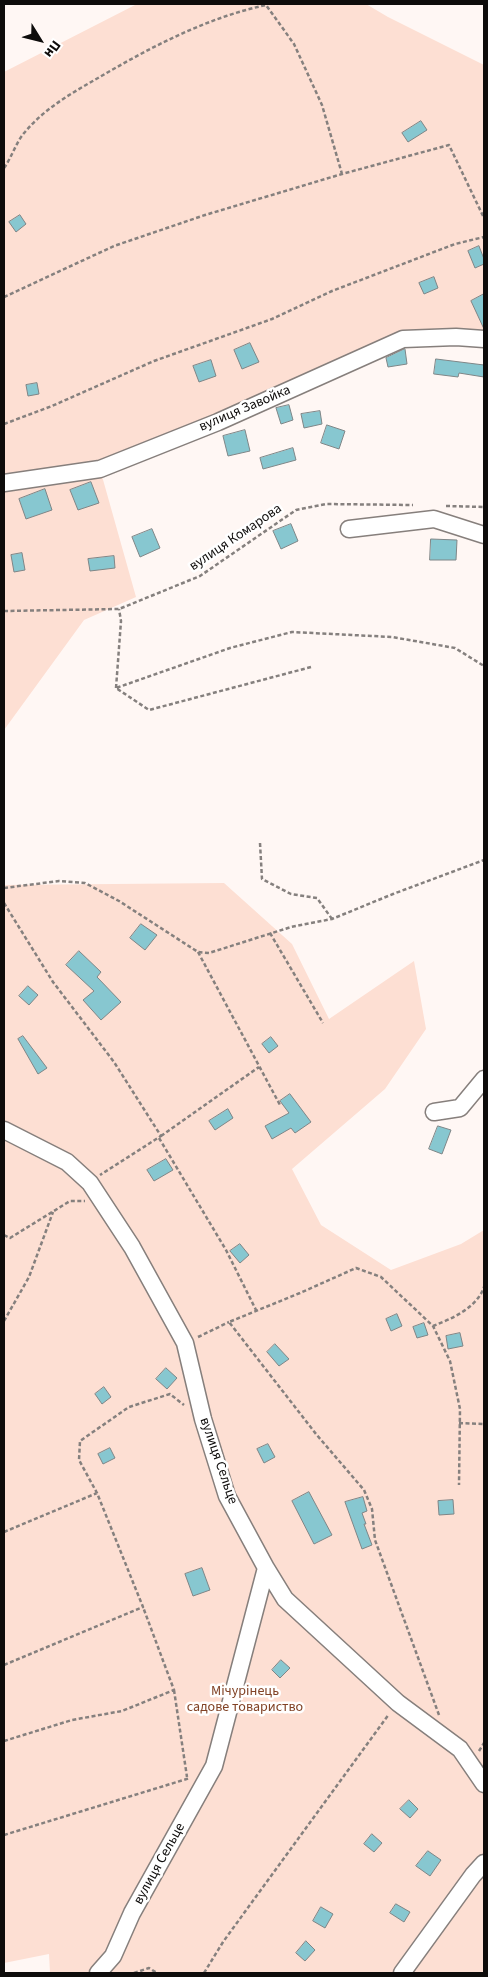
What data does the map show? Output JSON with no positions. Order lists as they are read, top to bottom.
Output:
{
  "streets": {
    "street": ["вулиця Завойка", "вулиця Сельце"],
    "path": ["вулиця Комарова"]
  },
  "parks": ["Мічурінець садове товариство"],
  "north": "bottom right"
}
